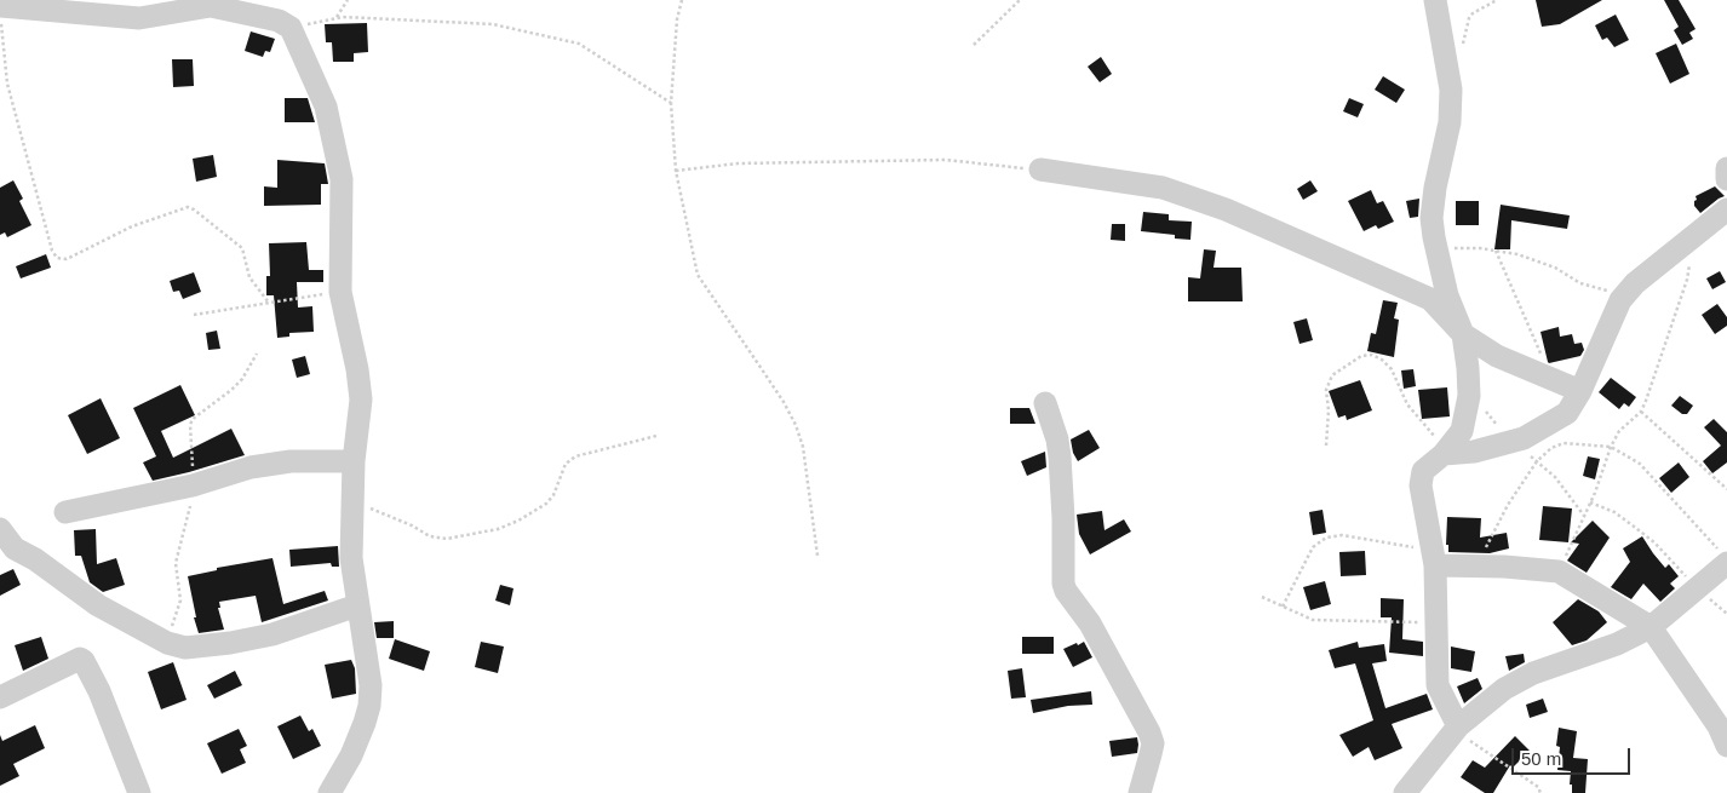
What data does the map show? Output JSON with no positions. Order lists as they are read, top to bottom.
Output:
{
  "scale_bar": "50 m"
}
